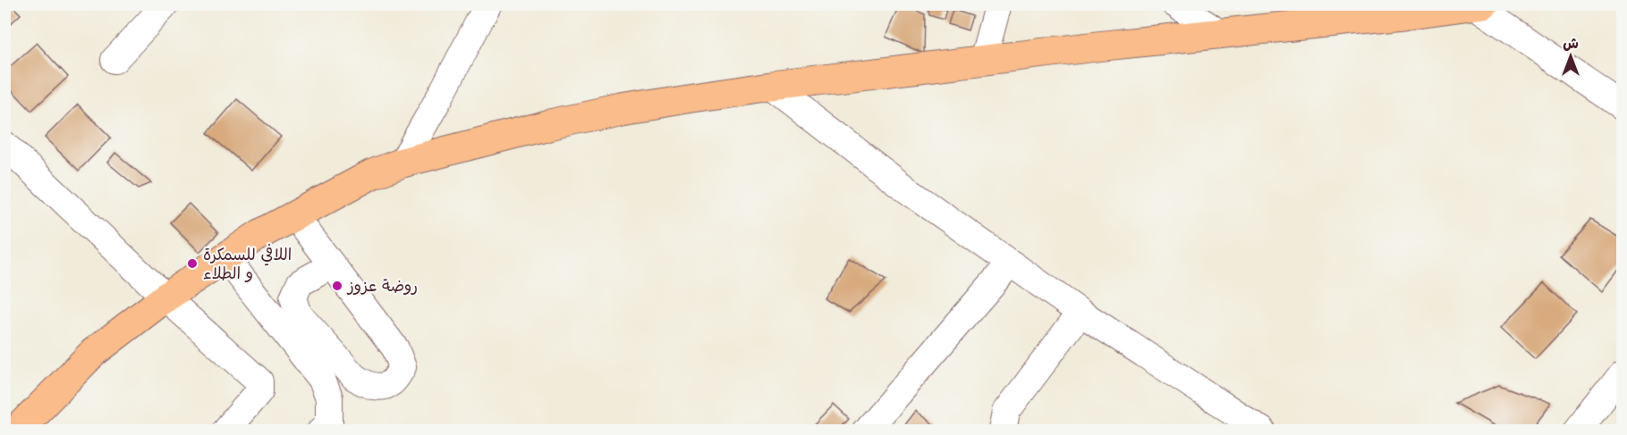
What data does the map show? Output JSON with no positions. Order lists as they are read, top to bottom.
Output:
{
  "places": ["اللافي للسمكرة و الطلاء", "روضة عزوز"],
  "north": "top"
}
